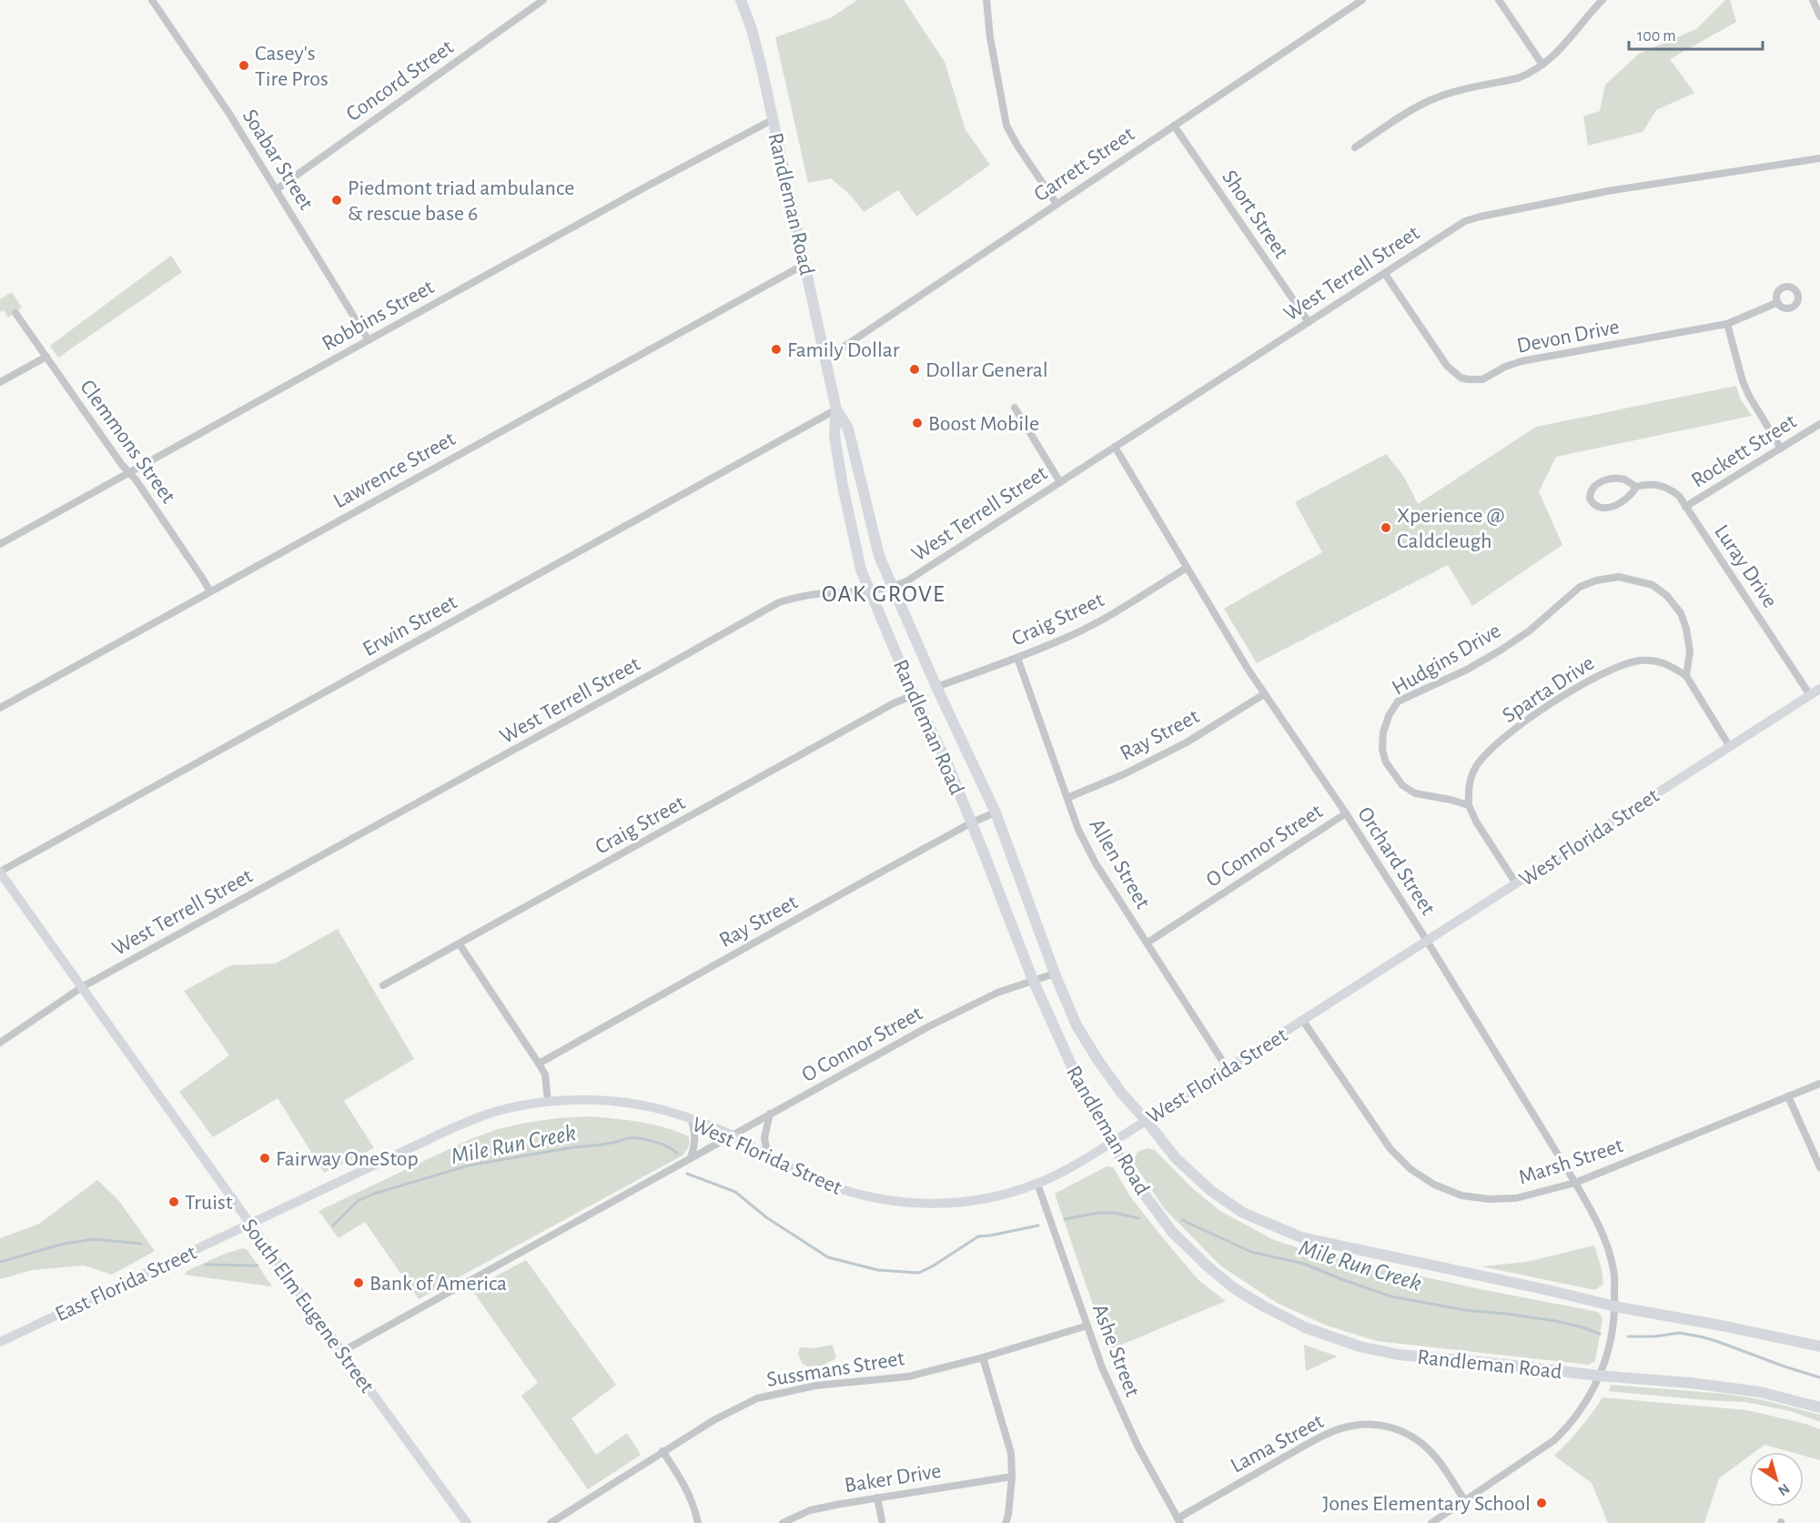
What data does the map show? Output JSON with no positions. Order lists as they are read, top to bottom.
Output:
{
  "streets": {
    "main road": [
      "Randleman Road",
      "West Florida Street",
      "East Florida Street",
      "South Elm Eugene Street"
    ],
    "street": [
      "Concord Street",
      "Soabar Street",
      "Garrett Street",
      "Short Street",
      "West Terrell Street",
      "Robbins Street",
      "Devon Drive",
      "Clemmons Street",
      "Rockett Street",
      "Lawrence Street",
      "Luray Drive",
      "Craig Street",
      "Erwin Street",
      "Hudgins Drive",
      "Sparta Drive",
      "Ray Street",
      "O Connor Street",
      "Orchard Street",
      "Allen Street",
      "Marsh Street",
      "Ashe Street",
      "Sussmans Street",
      "Lama Street",
      "Baker Drive"
    ]
  },
  "crossings": [
    ["Concord Street", "Soabar Street"],
    ["Soabar Street", "Robbins Street"],
    ["Garrett Street", "Randleman Road"],
    ["Garrett Street", "Short Street"],
    ["Randleman Road", "West Terrell Street"],
    ["Randleman Road", "Robbins Street"],
    ["Randleman Road", "Lawrence Street"],
    ["Randleman Road", "Craig Street"],
    ["Randleman Road", "Erwin Street"],
    ["Randleman Road", "Ray Street"],
    ["Randleman Road", "West Florida Street"],
    ["Randleman Road", "O Connor Street"],
    ["Randleman Road", "Orchard Street"],
    ["Short Street", "West Terrell Street"],
    ["West Terrell Street", "Devon Drive"],
    ["West Terrell Street", "Orchard Street"],
    ["West Terrell Street", "South Elm Eugene Street"],
    ["Robbins Street", "Clemmons Street"],
    ["Clemmons Street", "Lawrence Street"],
    ["Rockett Street", "Luray Drive"],
    ["Luray Drive", "West Florida Street"],
    ["Craig Street", "Orchard Street"],
    ["Craig Street", "Allen Street"],
    ["Erwin Street", "South Elm Eugene Street"],
    ["Hudgins Drive", "Sparta Drive"],
    ["Ray Street", "Orchard Street"],
    ["Ray Street", "Allen Street"],
    ["West Florida Street", "O Connor Street"],
    ["West Florida Street", "Orchard Street"],
    ["West Florida Street", "Allen Street"],
    ["West Florida Street", "Marsh Street"],
    ["West Florida Street", "East Florida Street"],
    ["West Florida Street", "South Elm Eugene Street"],
    ["West Florida Street", "Ashe Street"],
    ["O Connor Street", "Orchard Street"],
    ["O Connor Street", "Allen Street"],
    ["O Connor Street", "South Elm Eugene Street"],
    ["Orchard Street", "Marsh Street"],
    ["Orchard Street", "Lama Street"],
    ["East Florida Street", "South Elm Eugene Street"],
    ["Ashe Street", "Sussmans Street"],
    ["Ashe Street", "Lama Street"]
  ],
  "districts": ["OAK GROVE"],
  "water": ["Mile Run Creek"],
  "places": [
    "Casey's Tire Pros",
    "Piedmont triad ambulance & rescue base 6",
    "Family Dollar",
    "Dollar General",
    "Boost Mobile",
    "Xperience @ Caldcleugh",
    "Fairway OneStop",
    "Truist",
    "Bank of America",
    "Jones Elementary School"
  ],
  "scale_bar": "100 m",
  "north": "bottom right"
}
